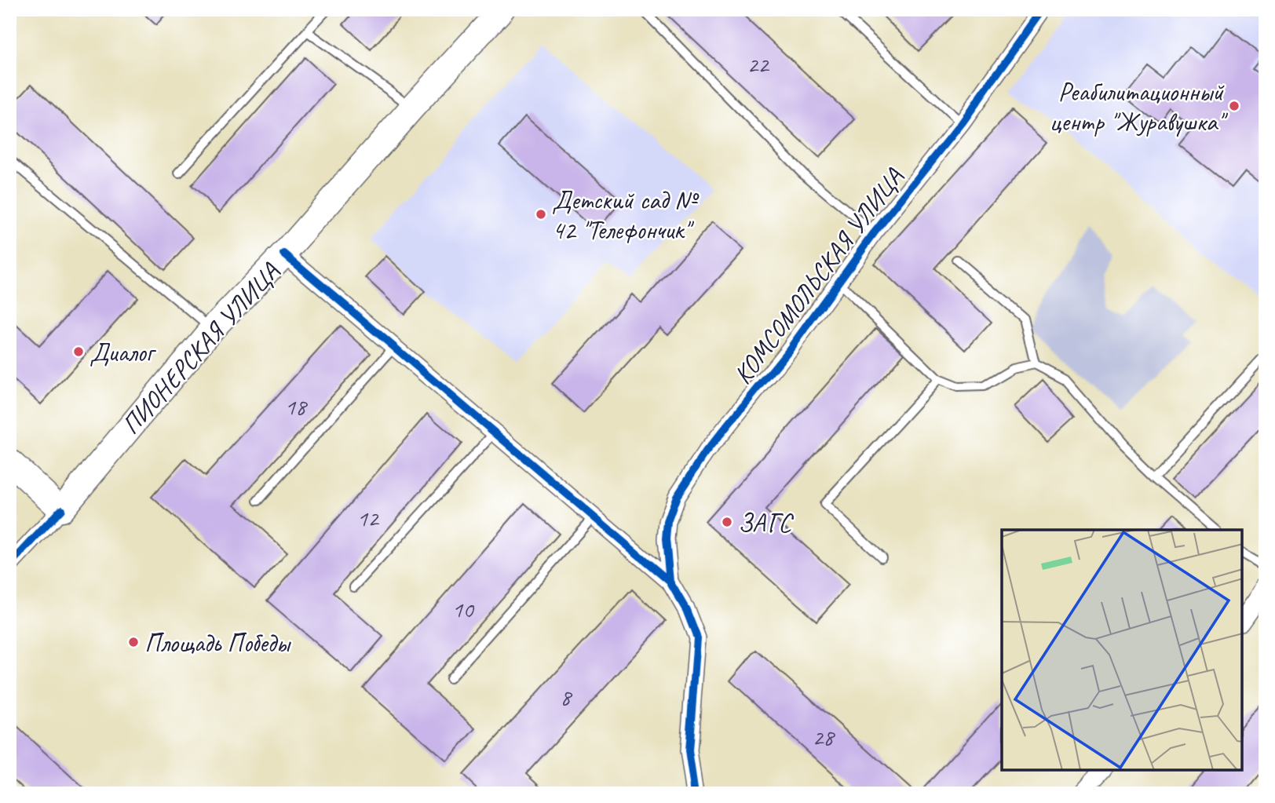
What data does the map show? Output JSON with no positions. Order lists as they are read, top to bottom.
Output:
{
  "streets": {
    "main road": ["ПИОНЕРСКАЯ УЛИЦА"],
    "street": ["КОМСОМОЛЬСКАЯ УЛИЦА"]
  },
  "places": [
    "Реабилитационный центр \"Журавушка\"",
    "Детский сад № 42 \"Телефончик\"",
    "Диалог",
    "ЗАГС",
    "Площадь Победы"
  ],
  "house_numbers": [
    "22",
    "18",
    "12",
    "10",
    "8",
    "28"
  ]
}
